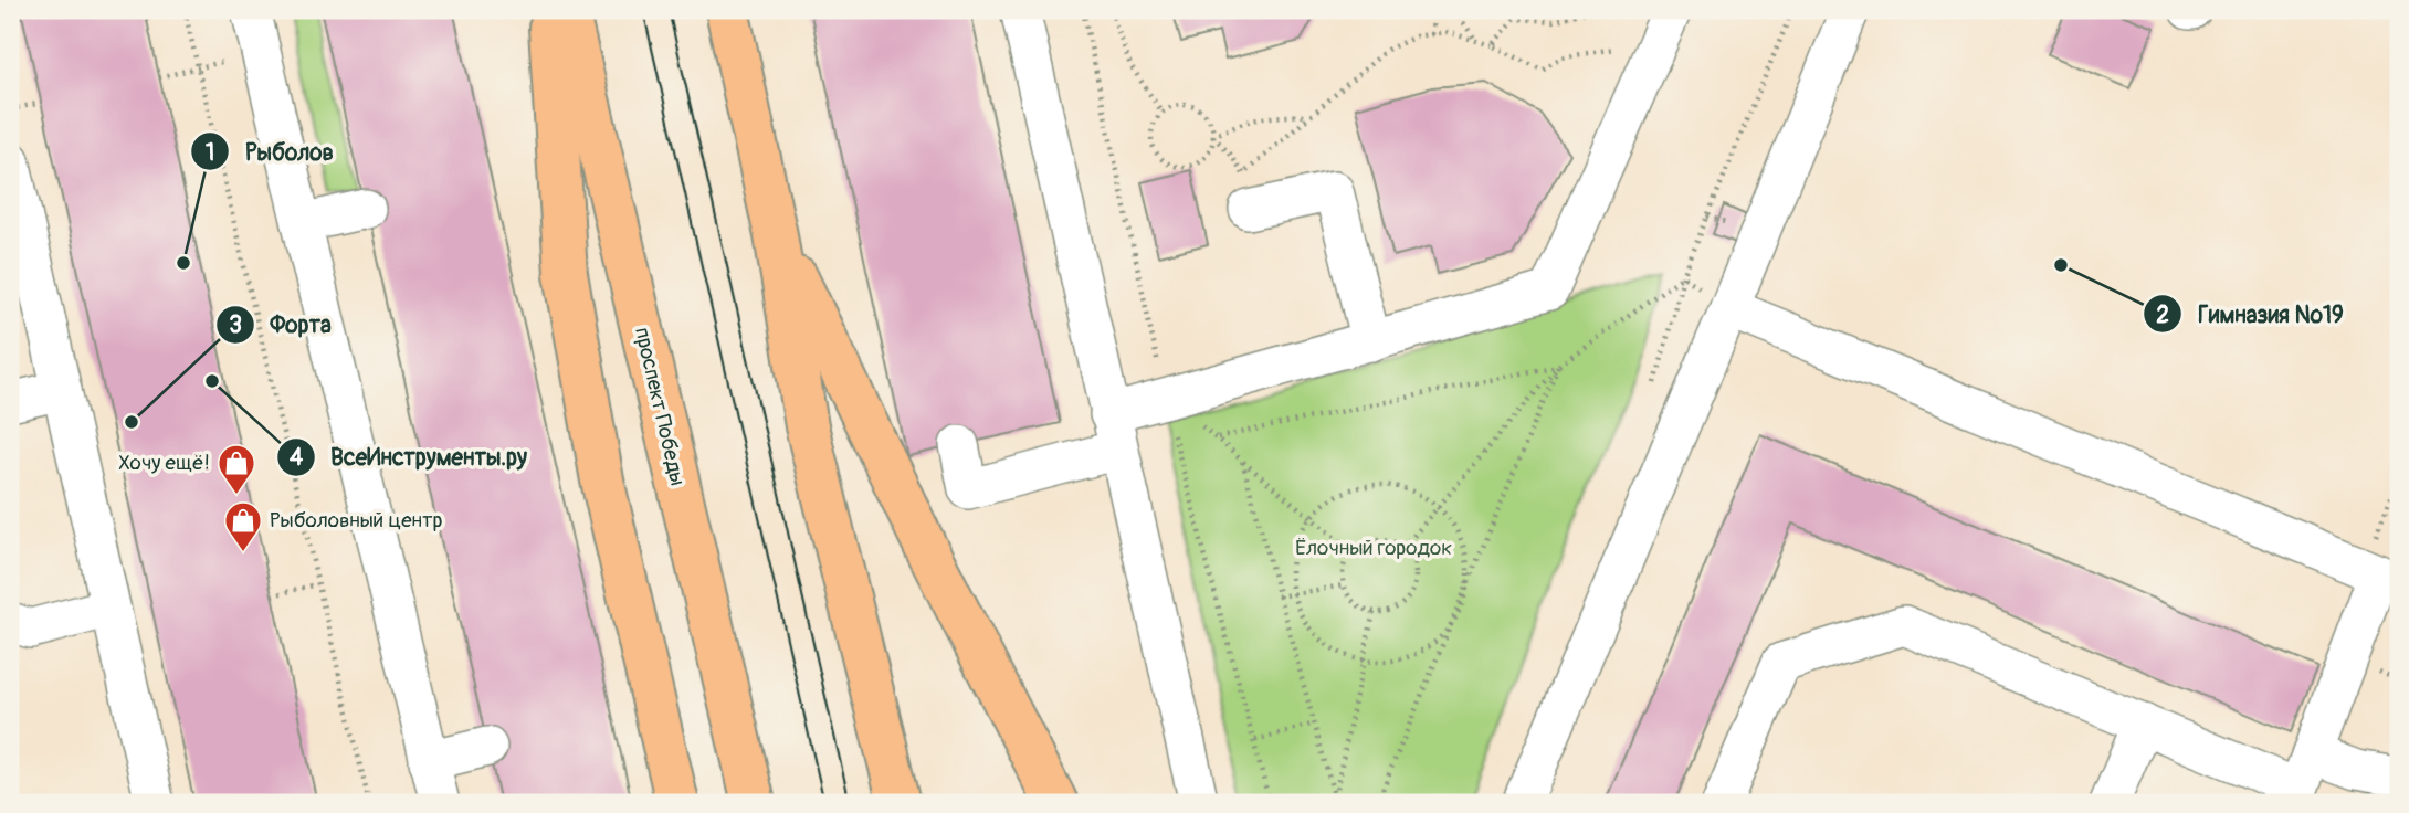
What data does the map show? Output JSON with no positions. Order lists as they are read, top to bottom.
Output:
{
  "streets": {
    "main road": ["проспект Победы"]
  },
  "parks": ["Ёлочный городок"],
  "places": {
    "other": [
      "Рыболов",
      "Гимназия №19",
      "ВсеИнструменты.ру",
      "Форта"
    ],
    "shop": ["Хочу ещё!", "Рыболовный центр"]
  }
}
